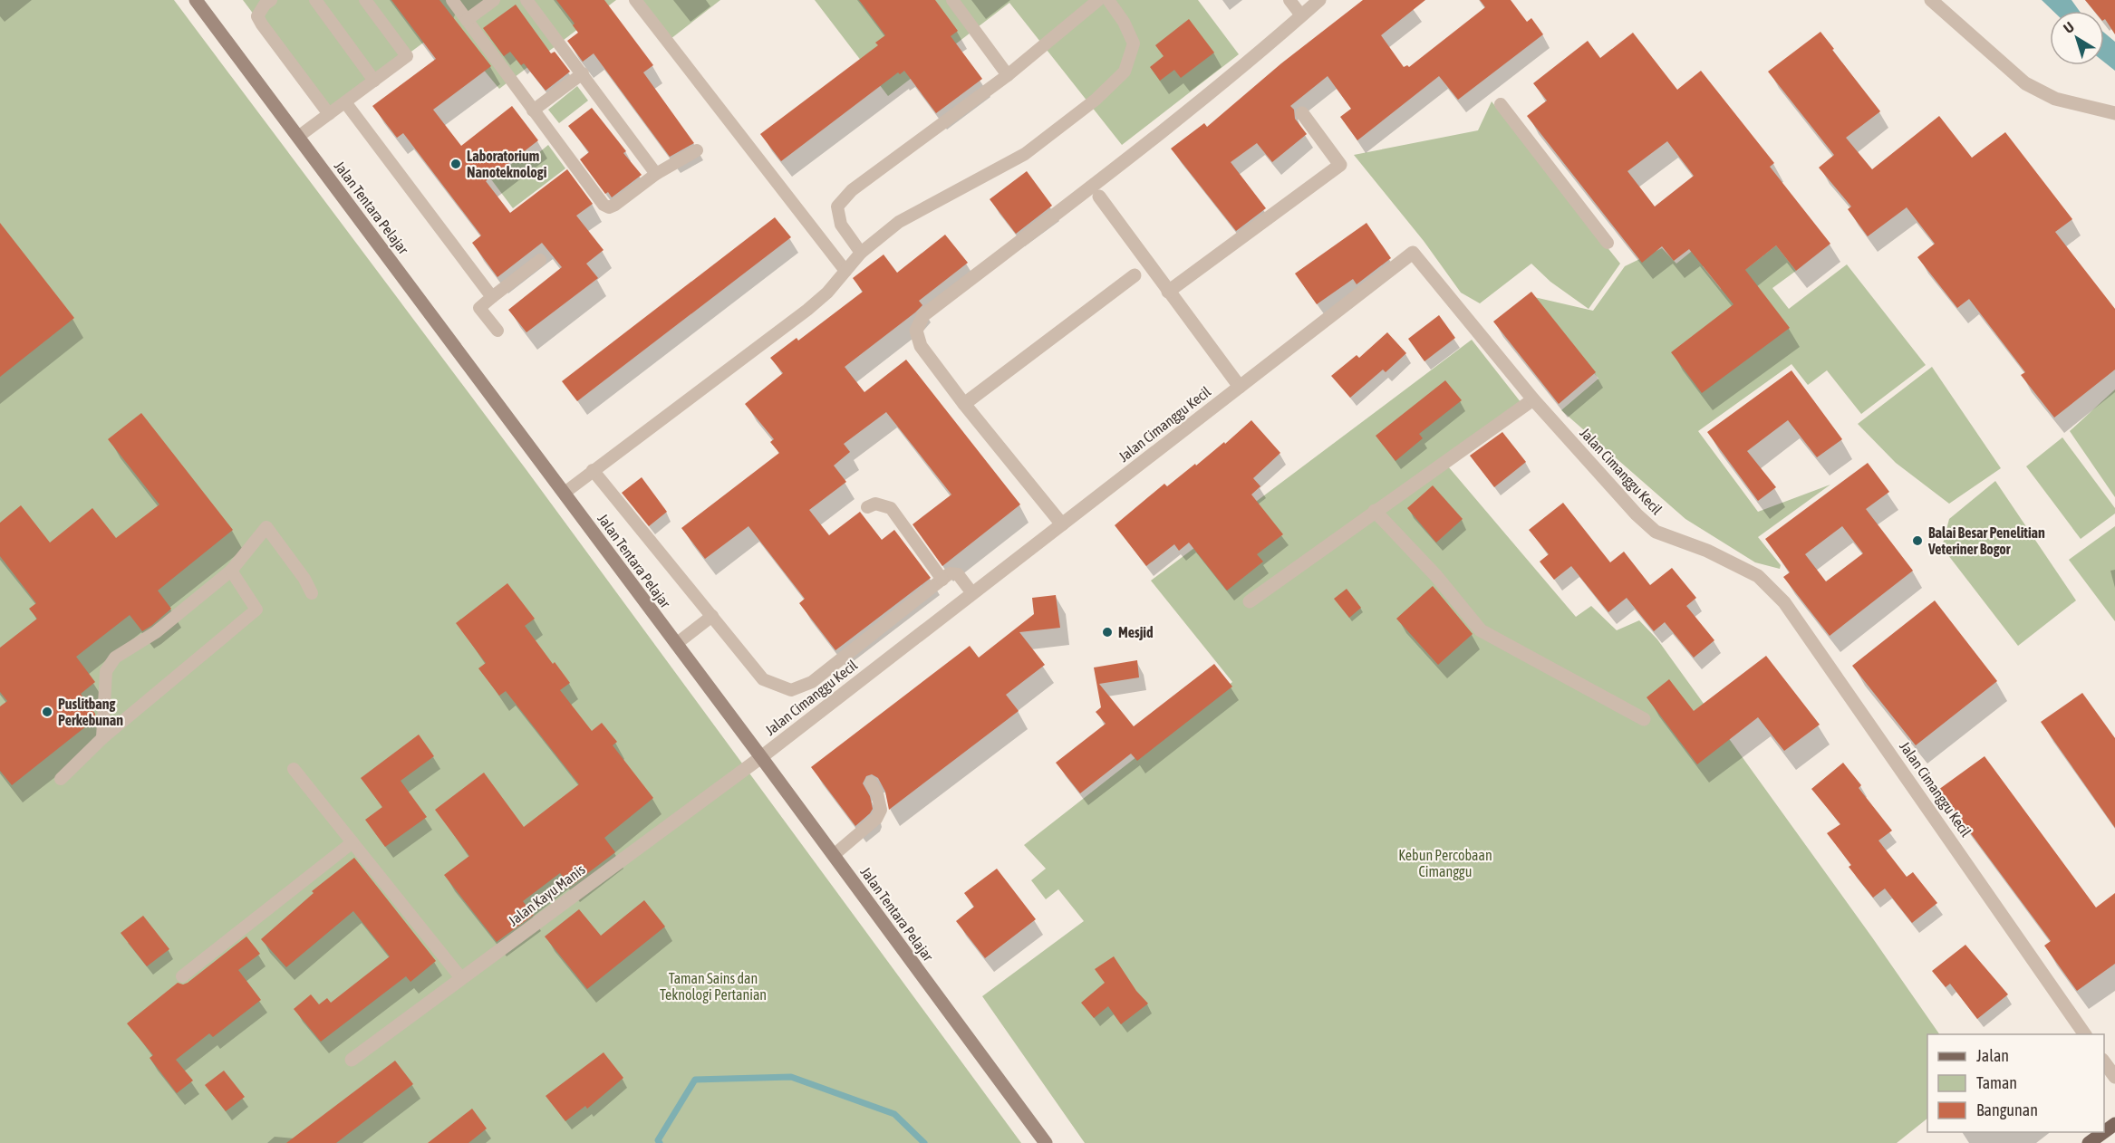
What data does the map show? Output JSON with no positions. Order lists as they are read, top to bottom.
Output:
{
  "streets": {
    "main road": ["Jalan Tentara Pelajar"],
    "street": ["Jalan Cimanggu Kecil", "Jalan Kayu Manis"]
  },
  "crossings": [
    ["Jalan Tentara Pelajar", "Jalan Cimanggu Kecil"],
    ["Jalan Tentara Pelajar", "Jalan Kayu Manis"],
    ["Jalan Cimanggu Kecil", "Jalan Kayu Manis"]
  ],
  "parks": ["Kebun Percobaan Cimanggu", "Taman Sains dan Teknologi Pertanian"],
  "places": [
    "Laboratorium Nanoteknologi",
    "Balai Besar Penelitian Veteriner Bogor",
    "Mesjid",
    "Puslitbang Perkebunan"
  ],
  "legend": ["Jalan", "Taman", "Bangunan"],
  "north": "top left"
}
